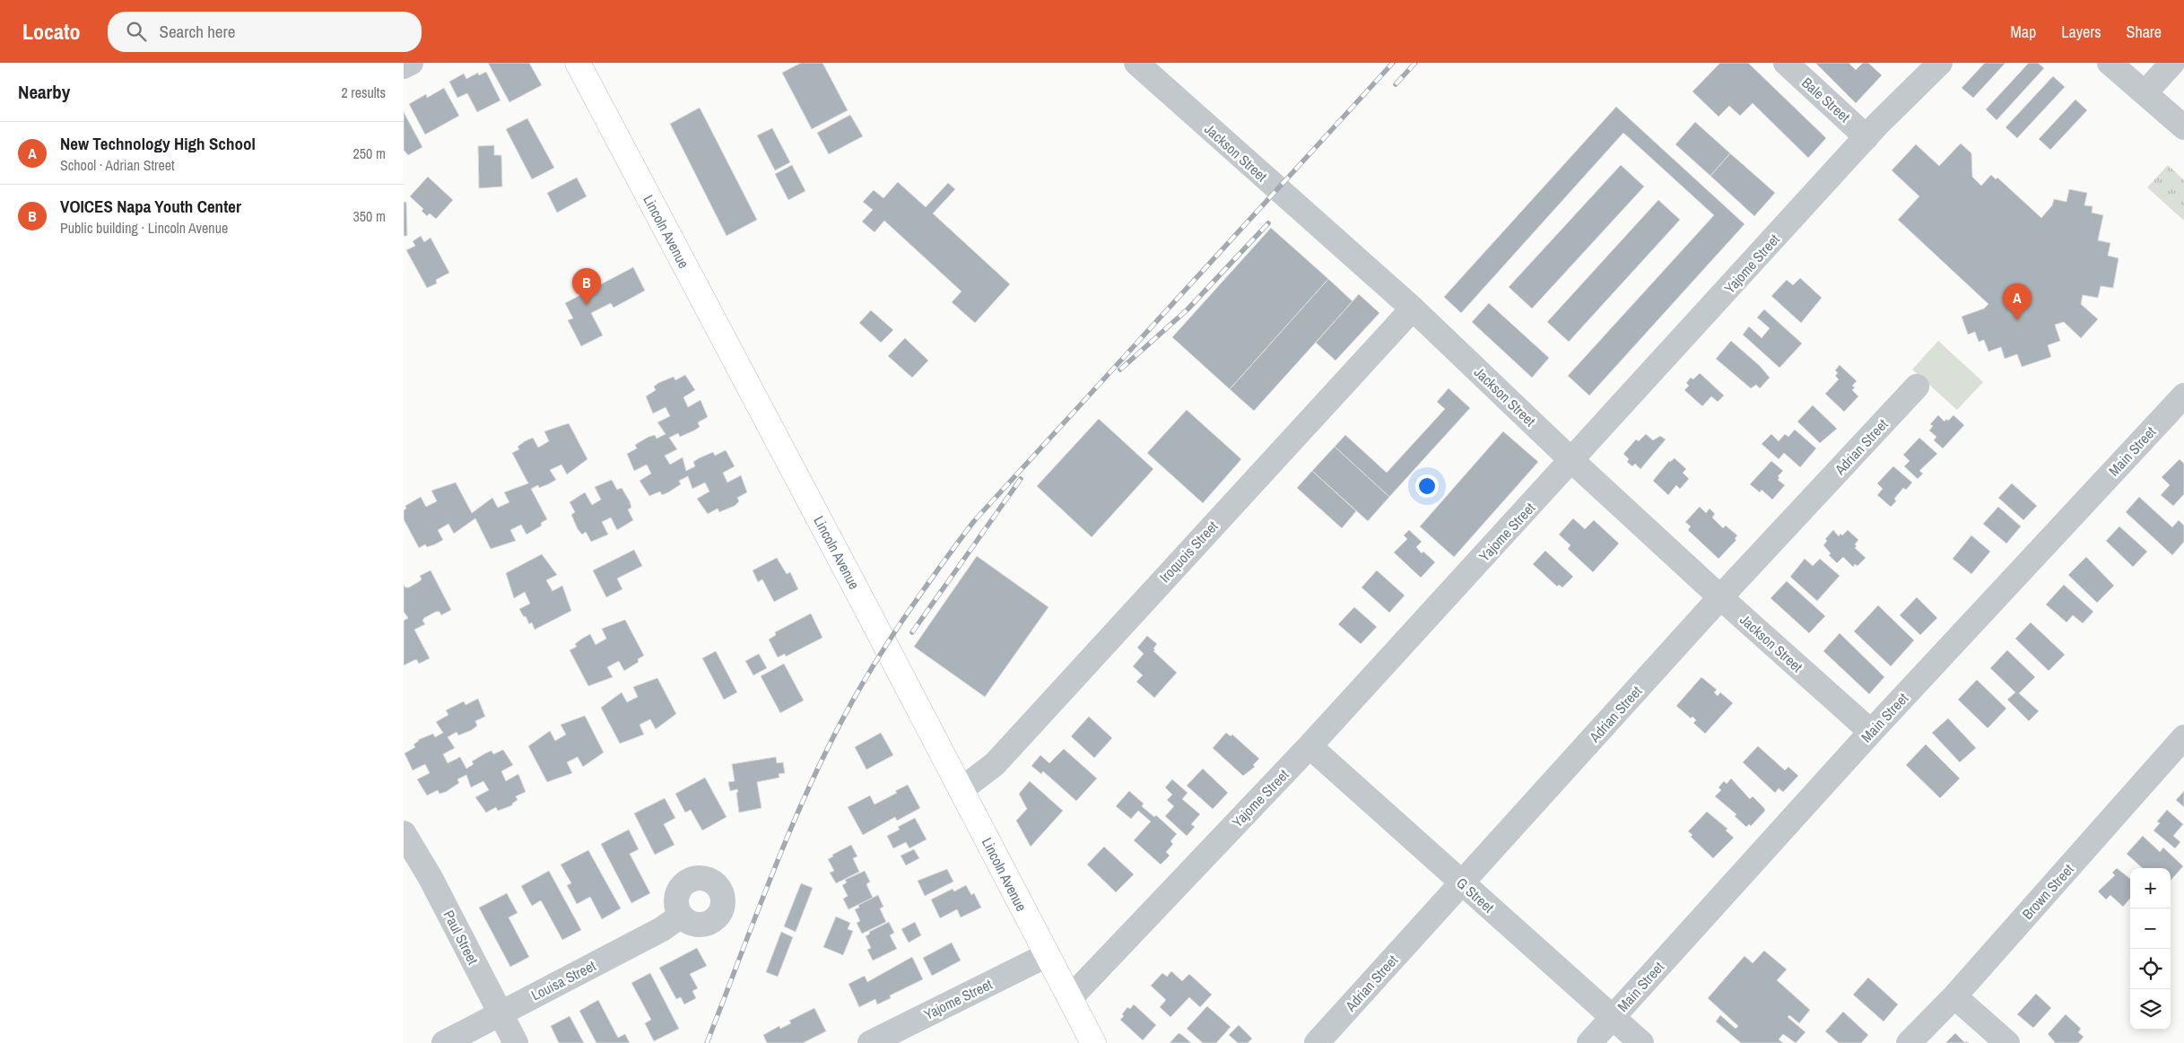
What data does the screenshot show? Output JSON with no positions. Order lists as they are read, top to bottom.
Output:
{
  "streets": {
    "main road": ["Lincoln Avenue"],
    "street": [
      "Bale Street",
      "Jackson Street",
      "Yajome Street",
      "Adrian Street",
      "Main Street",
      "Iroquois Street",
      "Brown Street",
      "G Street",
      "Paul Street",
      "Louisa Street"
    ]
  },
  "crossings": [
    ["Bale Street", "Yajome Street"],
    ["Jackson Street", "Yajome Street"],
    ["Jackson Street", "Adrian Street"],
    ["Jackson Street", "Main Street"],
    ["Jackson Street", "Iroquois Street"],
    ["Lincoln Avenue", "Yajome Street"],
    ["Lincoln Avenue", "Iroquois Street"],
    ["Yajome Street", "G Street"],
    ["Adrian Street", "G Street"],
    ["Main Street", "G Street"],
    ["Paul Street", "Louisa Street"]
  ],
  "page": {
    "header": "Locato",
    "search": "Search here",
    "nav": ["Map", "Layers", "Share"],
    "heading": ["Nearby", "2 results"],
    "list": [
      {
        "mark": "A",
        "name": "New Technology High School",
        "note": "School · Adrian Street",
        "value": "250 m"
      },
      {
        "mark": "B",
        "name": "VOICES Napa Youth Center",
        "note": "Public building · Lincoln Avenue",
        "value": "350 m"
      }
    ],
    "pins": ["B", "A"],
    "map_buttons": ["+", "−"]
  }
}
